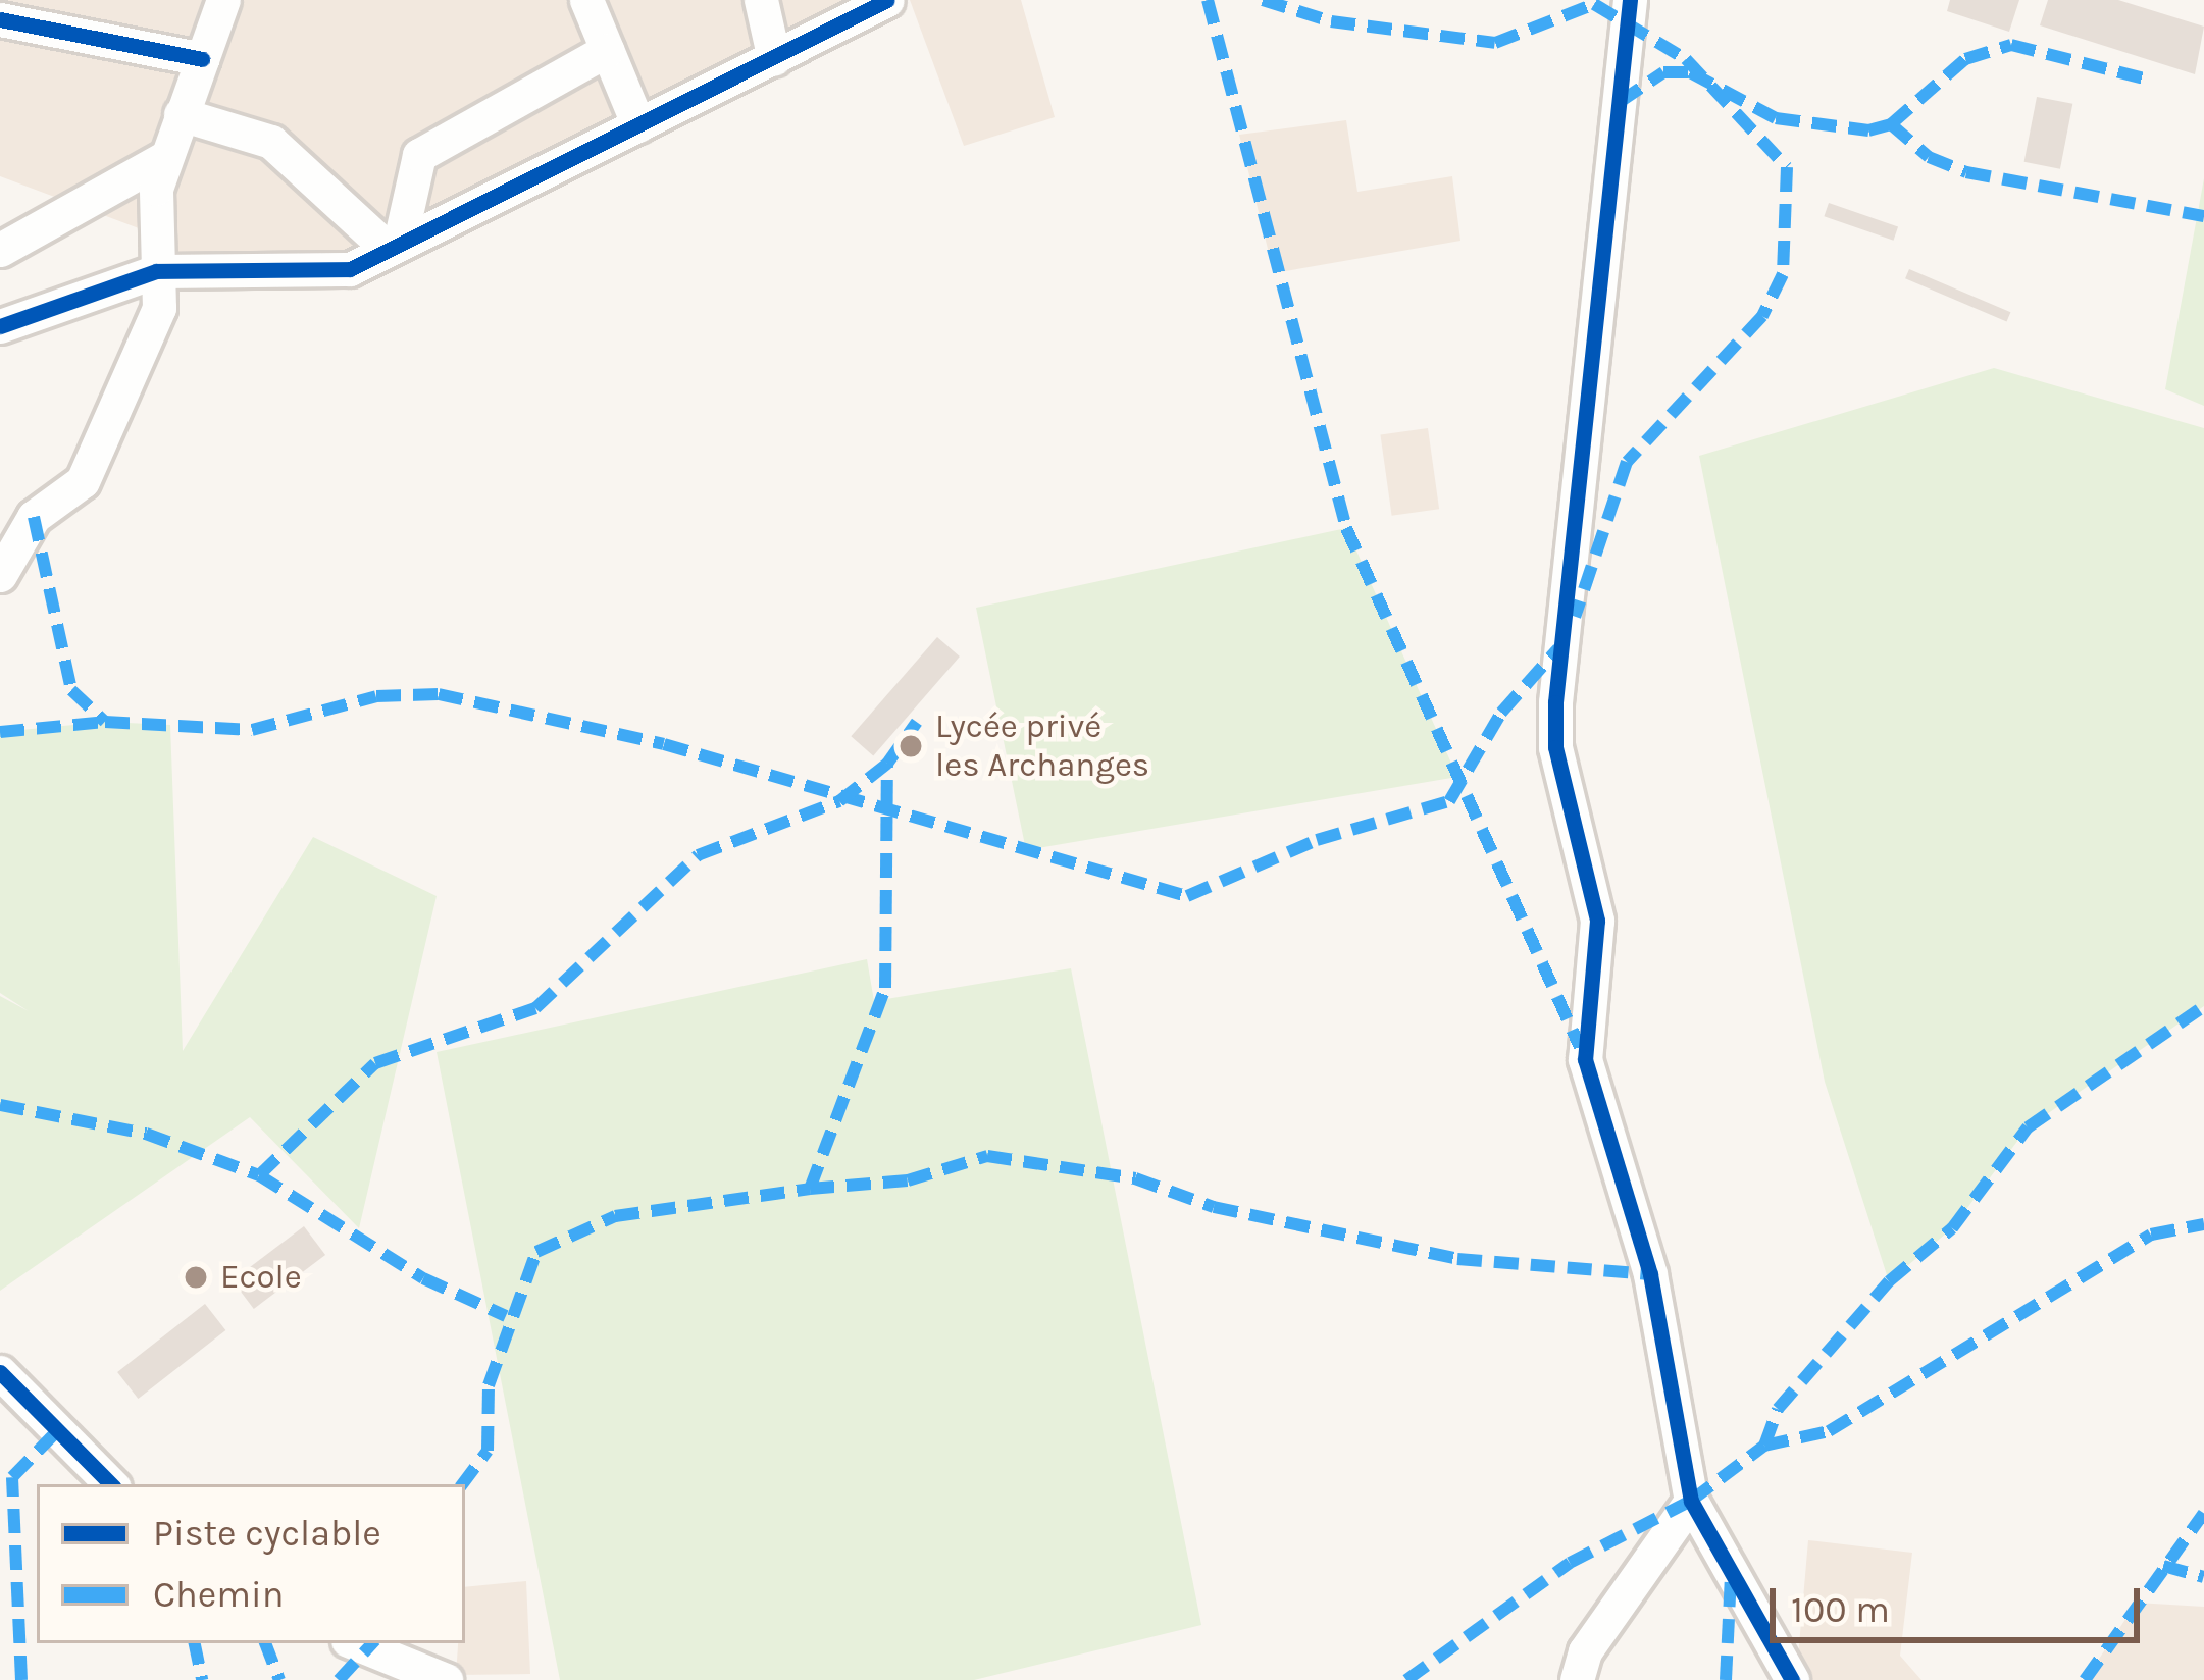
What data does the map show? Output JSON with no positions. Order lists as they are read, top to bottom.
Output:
{
  "places": ["Lycée privé les Archanges", "Ecole"],
  "legend": ["Piste cyclable", "Chemin"],
  "scale_bar": "100 m"
}
